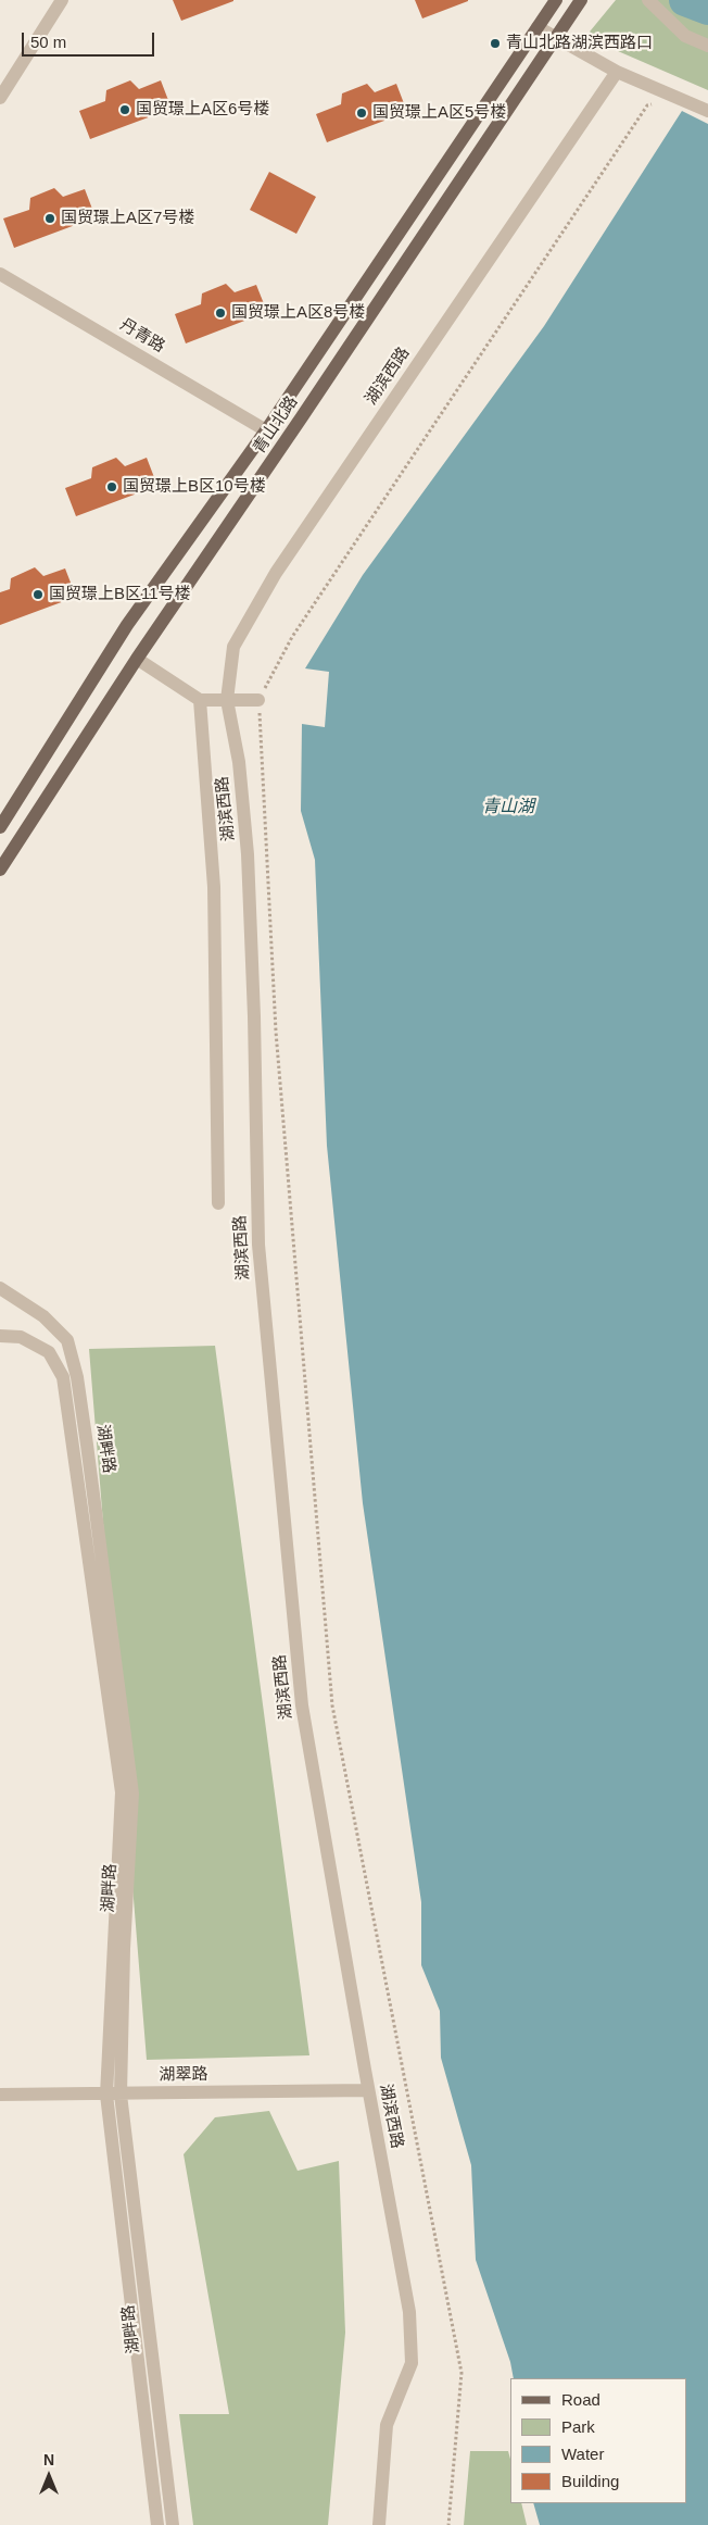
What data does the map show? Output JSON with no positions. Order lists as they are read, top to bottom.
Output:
{
  "streets": {
    "main road": ["青山北路"],
    "street": [
      "丹青路",
      "湖滨西路",
      "湖畔路",
      "湖翠路"
    ]
  },
  "crossings": [
    ["丹青路", "青山北路"],
    ["湖滨西路", "湖翠路"],
    ["湖畔路", "湖翠路"]
  ],
  "water": ["青山湖"],
  "places": [
    "青山北路湖滨西路口",
    "国贸璟上A区6号楼",
    "国贸璟上A区5号楼",
    "国贸璟上A区7号楼",
    "国贸璟上A区8号楼",
    "国贸璟上B区10号楼",
    "国贸璟上B区11号楼"
  ],
  "legend": [
    "Road",
    "Park",
    "Water",
    "Building"
  ],
  "scale_bar": "50 m",
  "north": "top"
}
